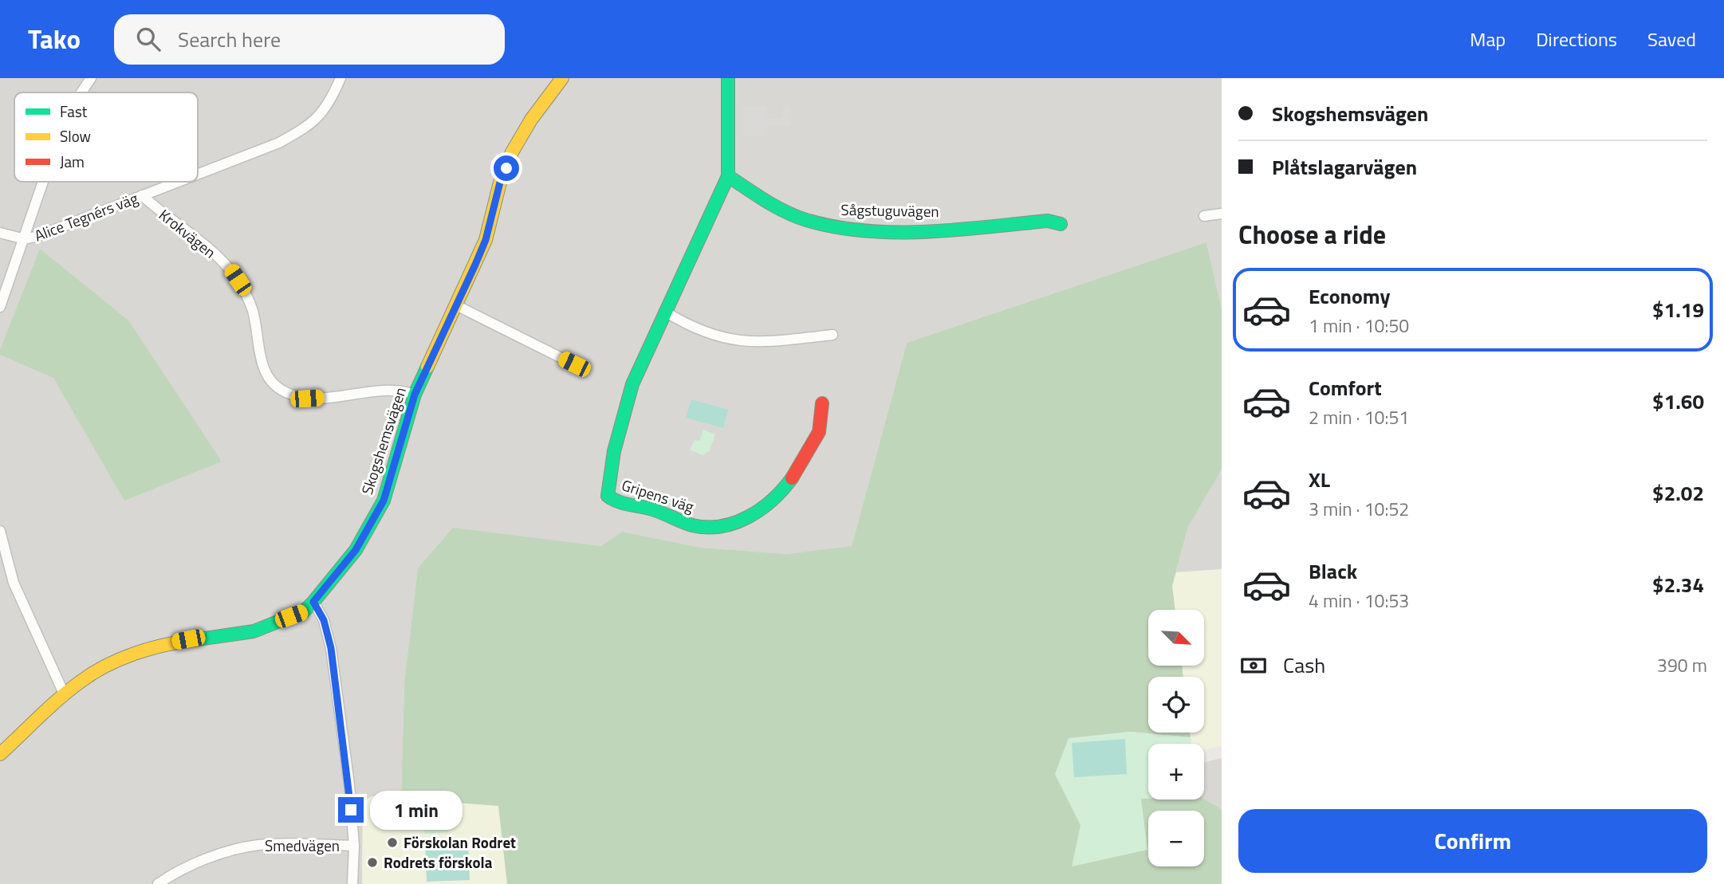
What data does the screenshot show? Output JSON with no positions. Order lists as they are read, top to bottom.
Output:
{
  "streets": {
    "street": [
      "Sågstuguvägen",
      "Alice Tegnérs väg",
      "Krokvägen",
      "Skogshemsvägen",
      "Gripens väg",
      "Smedvägen"
    ]
  },
  "crossings": [
    ["Sågstuguvägen", "Gripens väg"],
    ["Alice Tegnérs väg", "Krokvägen"],
    ["Krokvägen", "Skogshemsvägen"]
  ],
  "places": ["Förskolan Rodret", "Rodrets förskola"],
  "legend": ["Fast", "Slow", "Jam"],
  "north": "bottom right",
  "page": {
    "header": "Tako",
    "search": "Search here",
    "nav": ["Map", "Directions", "Saved"],
    "banner": ["Skogshemsvägen", "Plåtslagarvägen"],
    "heading": "Choose a ride",
    "list": [
      {
        "name": "Economy",
        "note": "1 min · 10:50",
        "value": "$1.19"
      },
      {
        "name": "Comfort",
        "note": "2 min · 10:51",
        "value": "$1.60"
      },
      {
        "name": "XL",
        "note": "3 min · 10:52",
        "value": "$2.02"
      },
      {
        "name": "Black",
        "note": "4 min · 10:53",
        "value": "$2.34"
      }
    ],
    "map_buttons": ["+", "−"],
    "pay": ["Cash", "390 m"],
    "bubble": "1 min",
    "buttons": "Confirm"
  }
}
